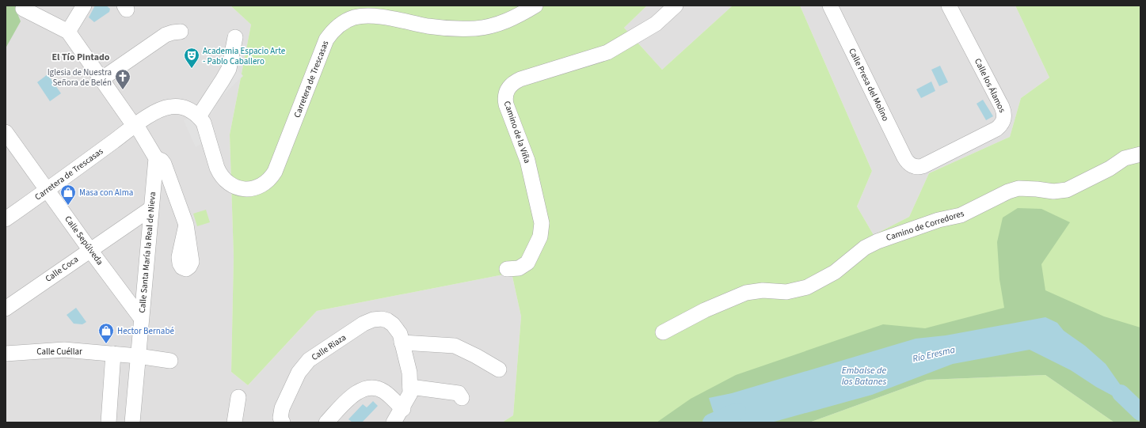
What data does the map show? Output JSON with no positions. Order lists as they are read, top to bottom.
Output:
{
  "streets": {
    "street": [
      "Carretera de Trescasas",
      "Calle Presa del Molino",
      "Calle los Álamos",
      "Camino de la Viña",
      "Camino de Corredores",
      "Calle Sepúlveda",
      "Calle Santa María la Real de Nieva",
      "Calle Coca",
      "Calle Riaza",
      "Calle Cuéllar"
    ]
  },
  "crossings": [
    ["Carretera de Trescasas", "Calle Sepúlveda"],
    ["Calle Presa del Molino", "Calle los Álamos"],
    ["Calle Sepúlveda", "Calle Santa María la Real de Nieva"],
    ["Calle Sepúlveda", "Calle Coca"],
    ["Calle Santa María la Real de Nieva", "Calle Coca"],
    ["Calle Santa María la Real de Nieva", "Calle Cuéllar"]
  ],
  "districts": ["El Tío Pintado"],
  "water": ["Río Eresma", "Embalse de los Batanes"],
  "places": {
    "theatre": ["Academia Espacio Arte - Pablo Caballero"],
    "church": ["Iglesia de Nuestra Señora de Belén"],
    "shop": ["Masa con Alma", "Hector Bernabé"]
  }
}
